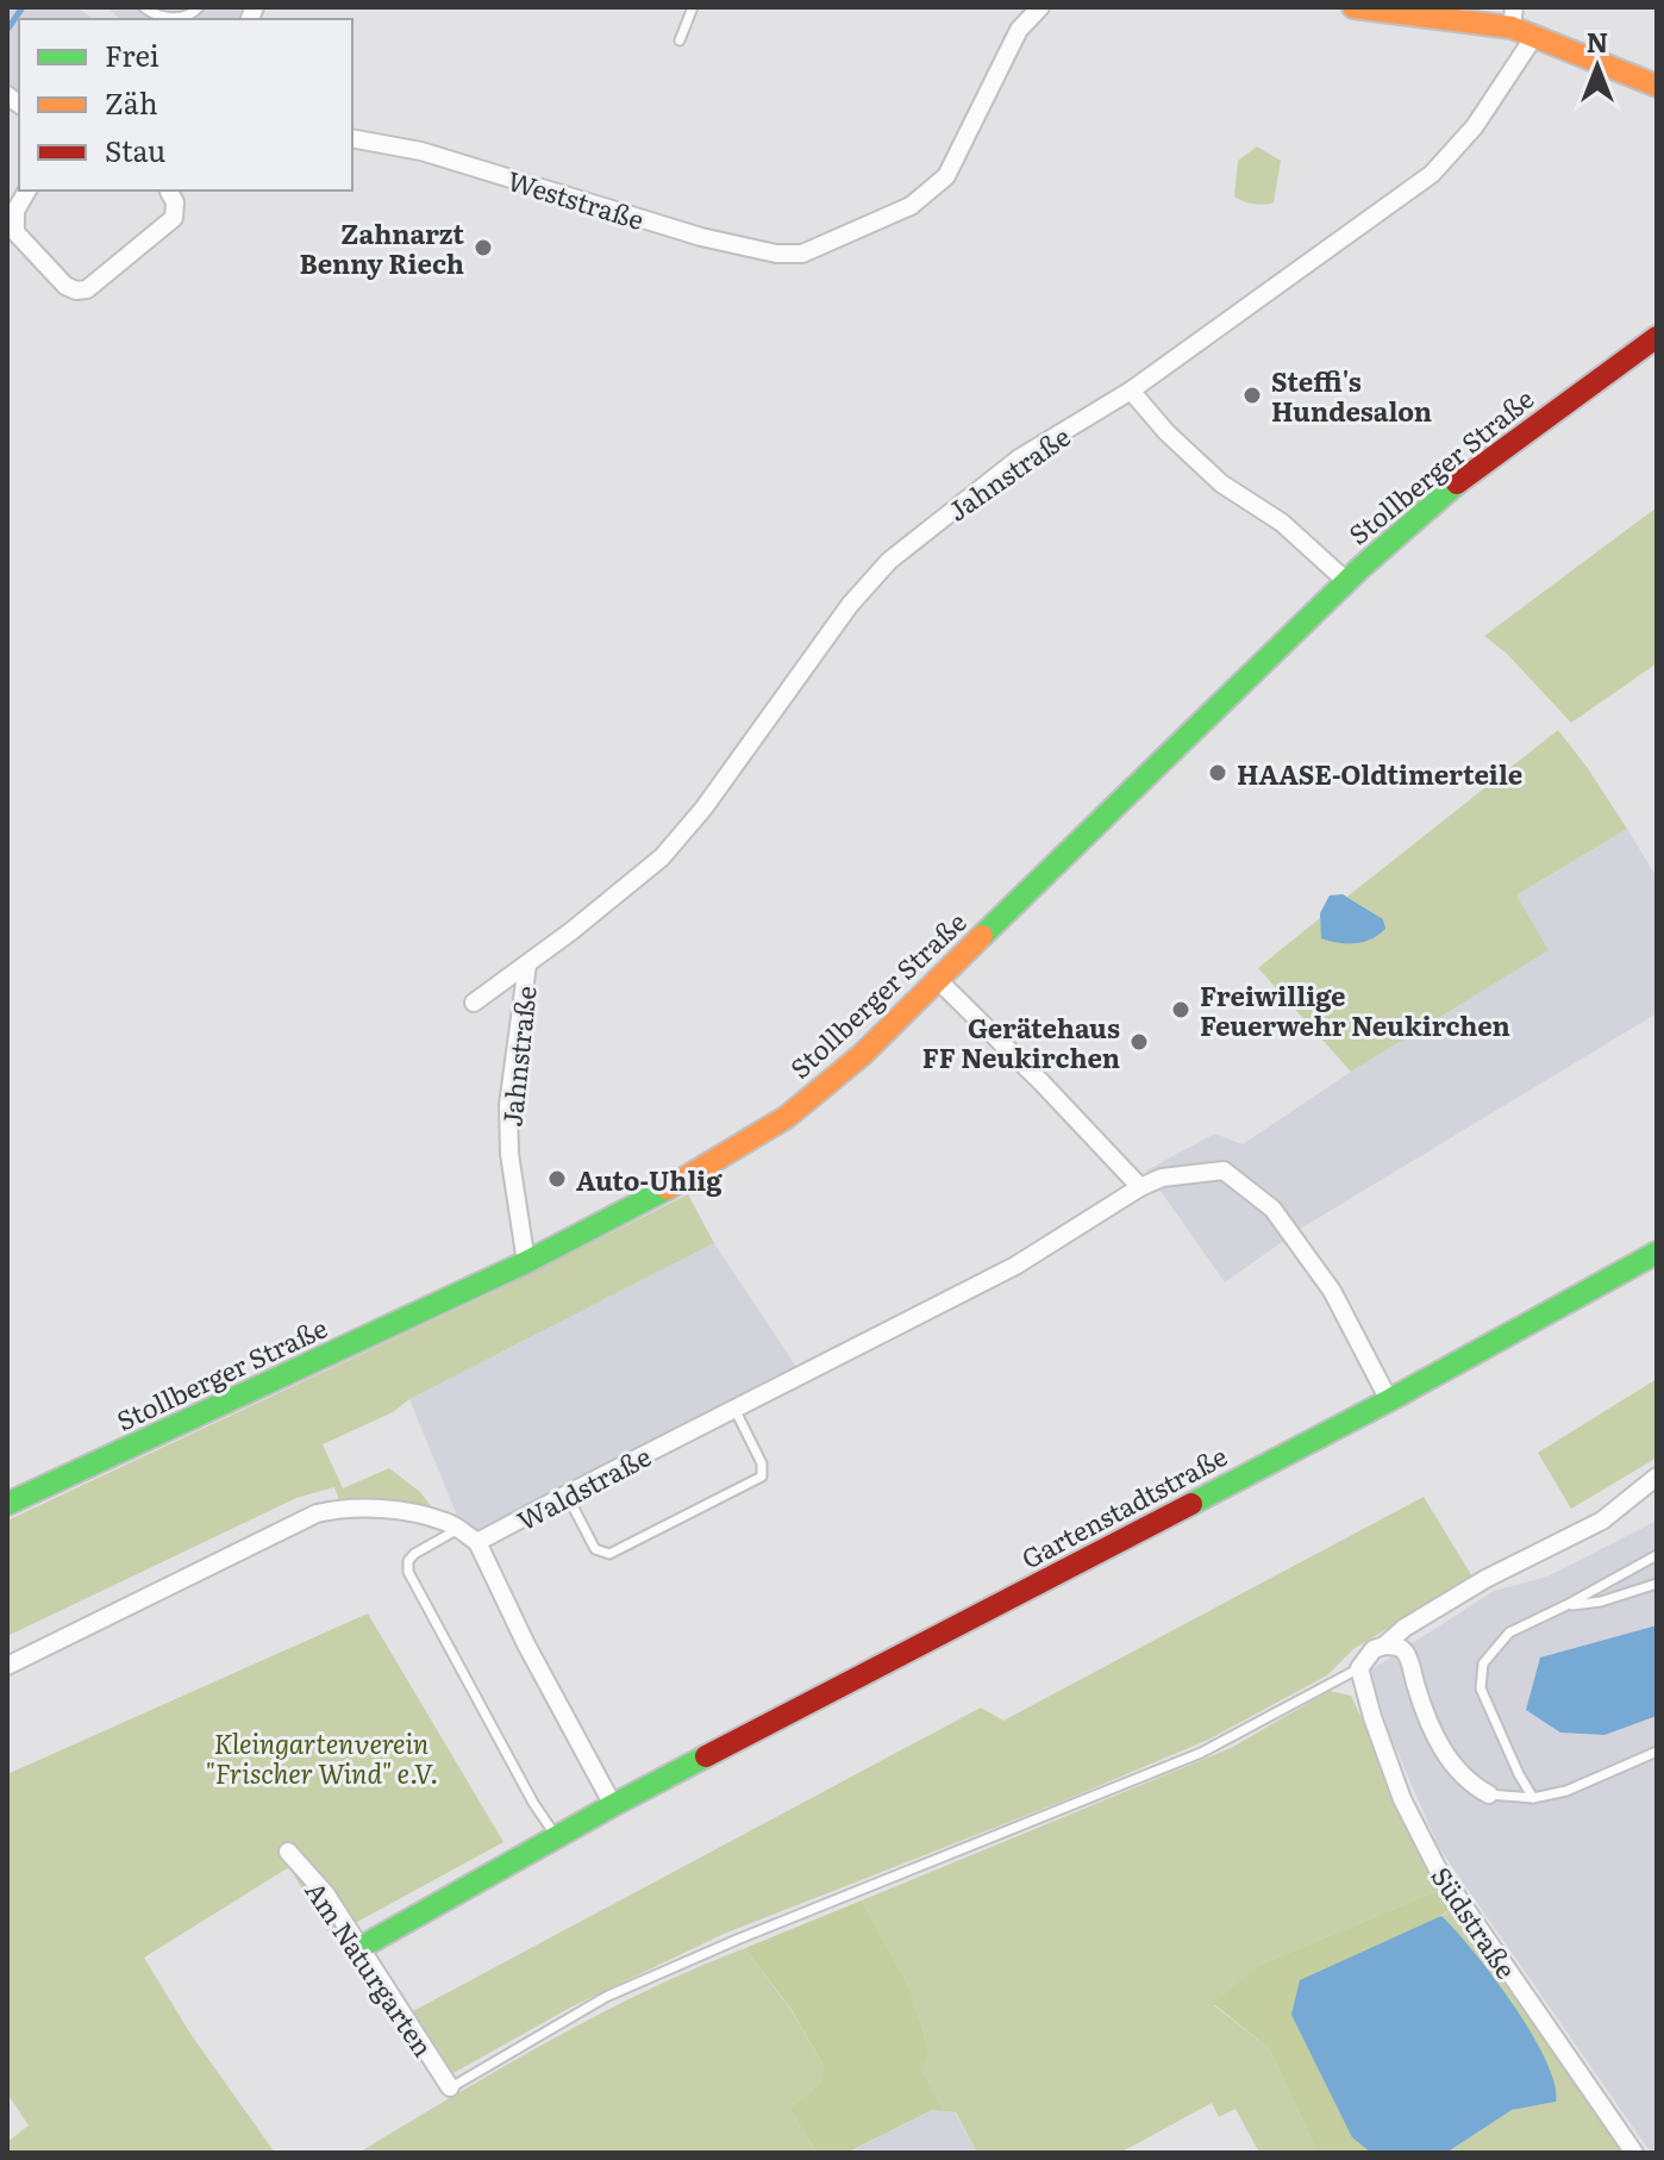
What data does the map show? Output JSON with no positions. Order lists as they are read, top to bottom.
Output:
{
  "streets": {
    "main road": ["Stollberger Straße", "Gartenstadtstraße"],
    "street": [
      "Weststraße",
      "Jahnstraße",
      "Waldstraße",
      "Südstraße",
      "Am Naturgarten"
    ]
  },
  "crossings": [
    ["Stollberger Straße", "Jahnstraße"],
    ["Waldstraße", "Gartenstadtstraße"],
    ["Gartenstadtstraße", "Am Naturgarten"]
  ],
  "parks": ["Kleingartenverein \"Frischer Wind\" e.V."],
  "places": [
    "Zahnarzt Benny Riech",
    "Steffi's Hundesalon",
    "HAASE-Oldtimerteile",
    "Freiwillige Feuerwehr Neukirchen",
    "Gerätehaus FF Neukirchen",
    "Auto-Uhlig"
  ],
  "legend": ["Frei", "Zäh", "Stau"],
  "north": "top"
}
